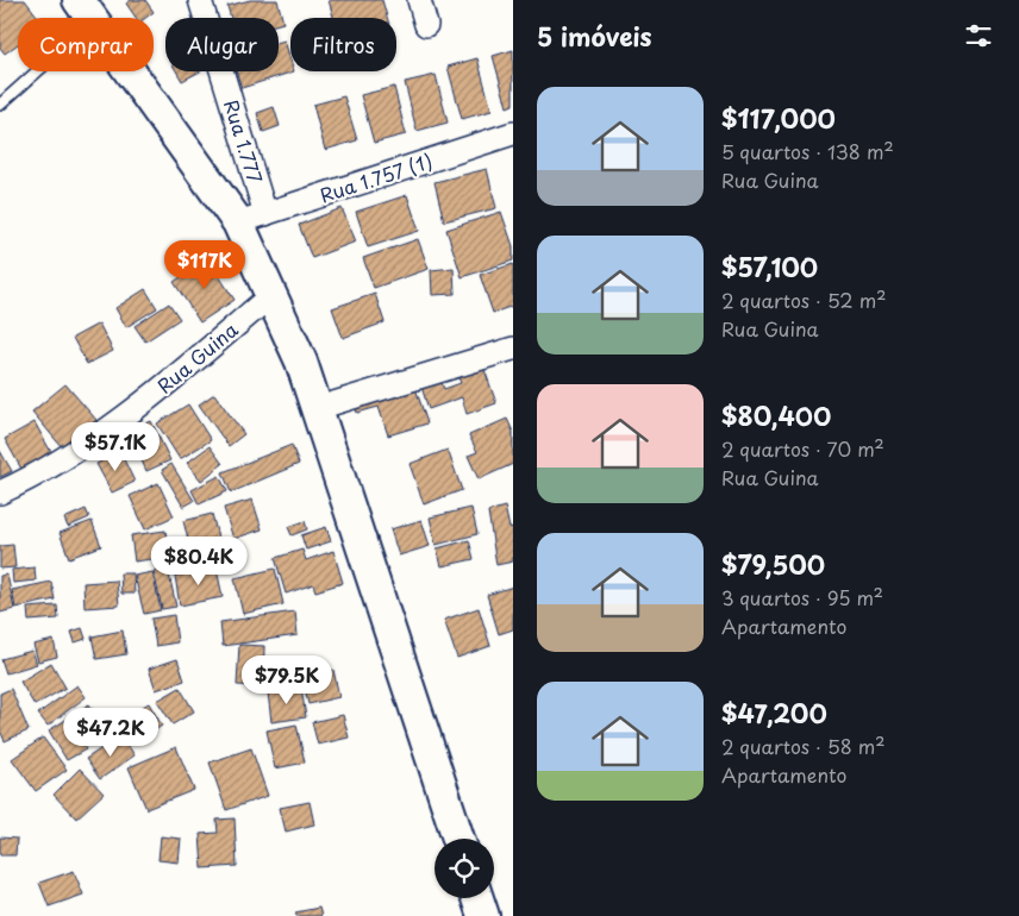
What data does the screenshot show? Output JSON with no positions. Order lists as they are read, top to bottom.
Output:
{
  "streets": {
    "street": ["Rua 1.777", "Rua 1.757 (1)", "Rua Guina"]
  },
  "crossings": [
    ["Rua 1.777", "Rua 1.757 (1)"]
  ],
  "page": {
    "heading": "5 imóveis",
    "chip": ["Comprar", "Alugar", "Filtros"],
    "list": [
      {
        "name": "$117,000",
        "note": "5 quartos · 138 m² · Rua Guina"
      },
      {
        "name": "$57,100",
        "note": "2 quartos · 52 m² · Rua Guina"
      },
      {
        "name": "$80,400",
        "note": "2 quartos · 70 m² · Rua Guina"
      },
      {
        "name": "$79,500",
        "note": "3 quartos · 95 m² · Apartamento"
      },
      {
        "name": "$47,200",
        "note": "2 quartos · 58 m² · Apartamento"
      }
    ],
    "price": [
      "$117K",
      "$57.1K",
      "$80.4K",
      "$79.5K",
      "$47.2K"
    ]
  }
}
